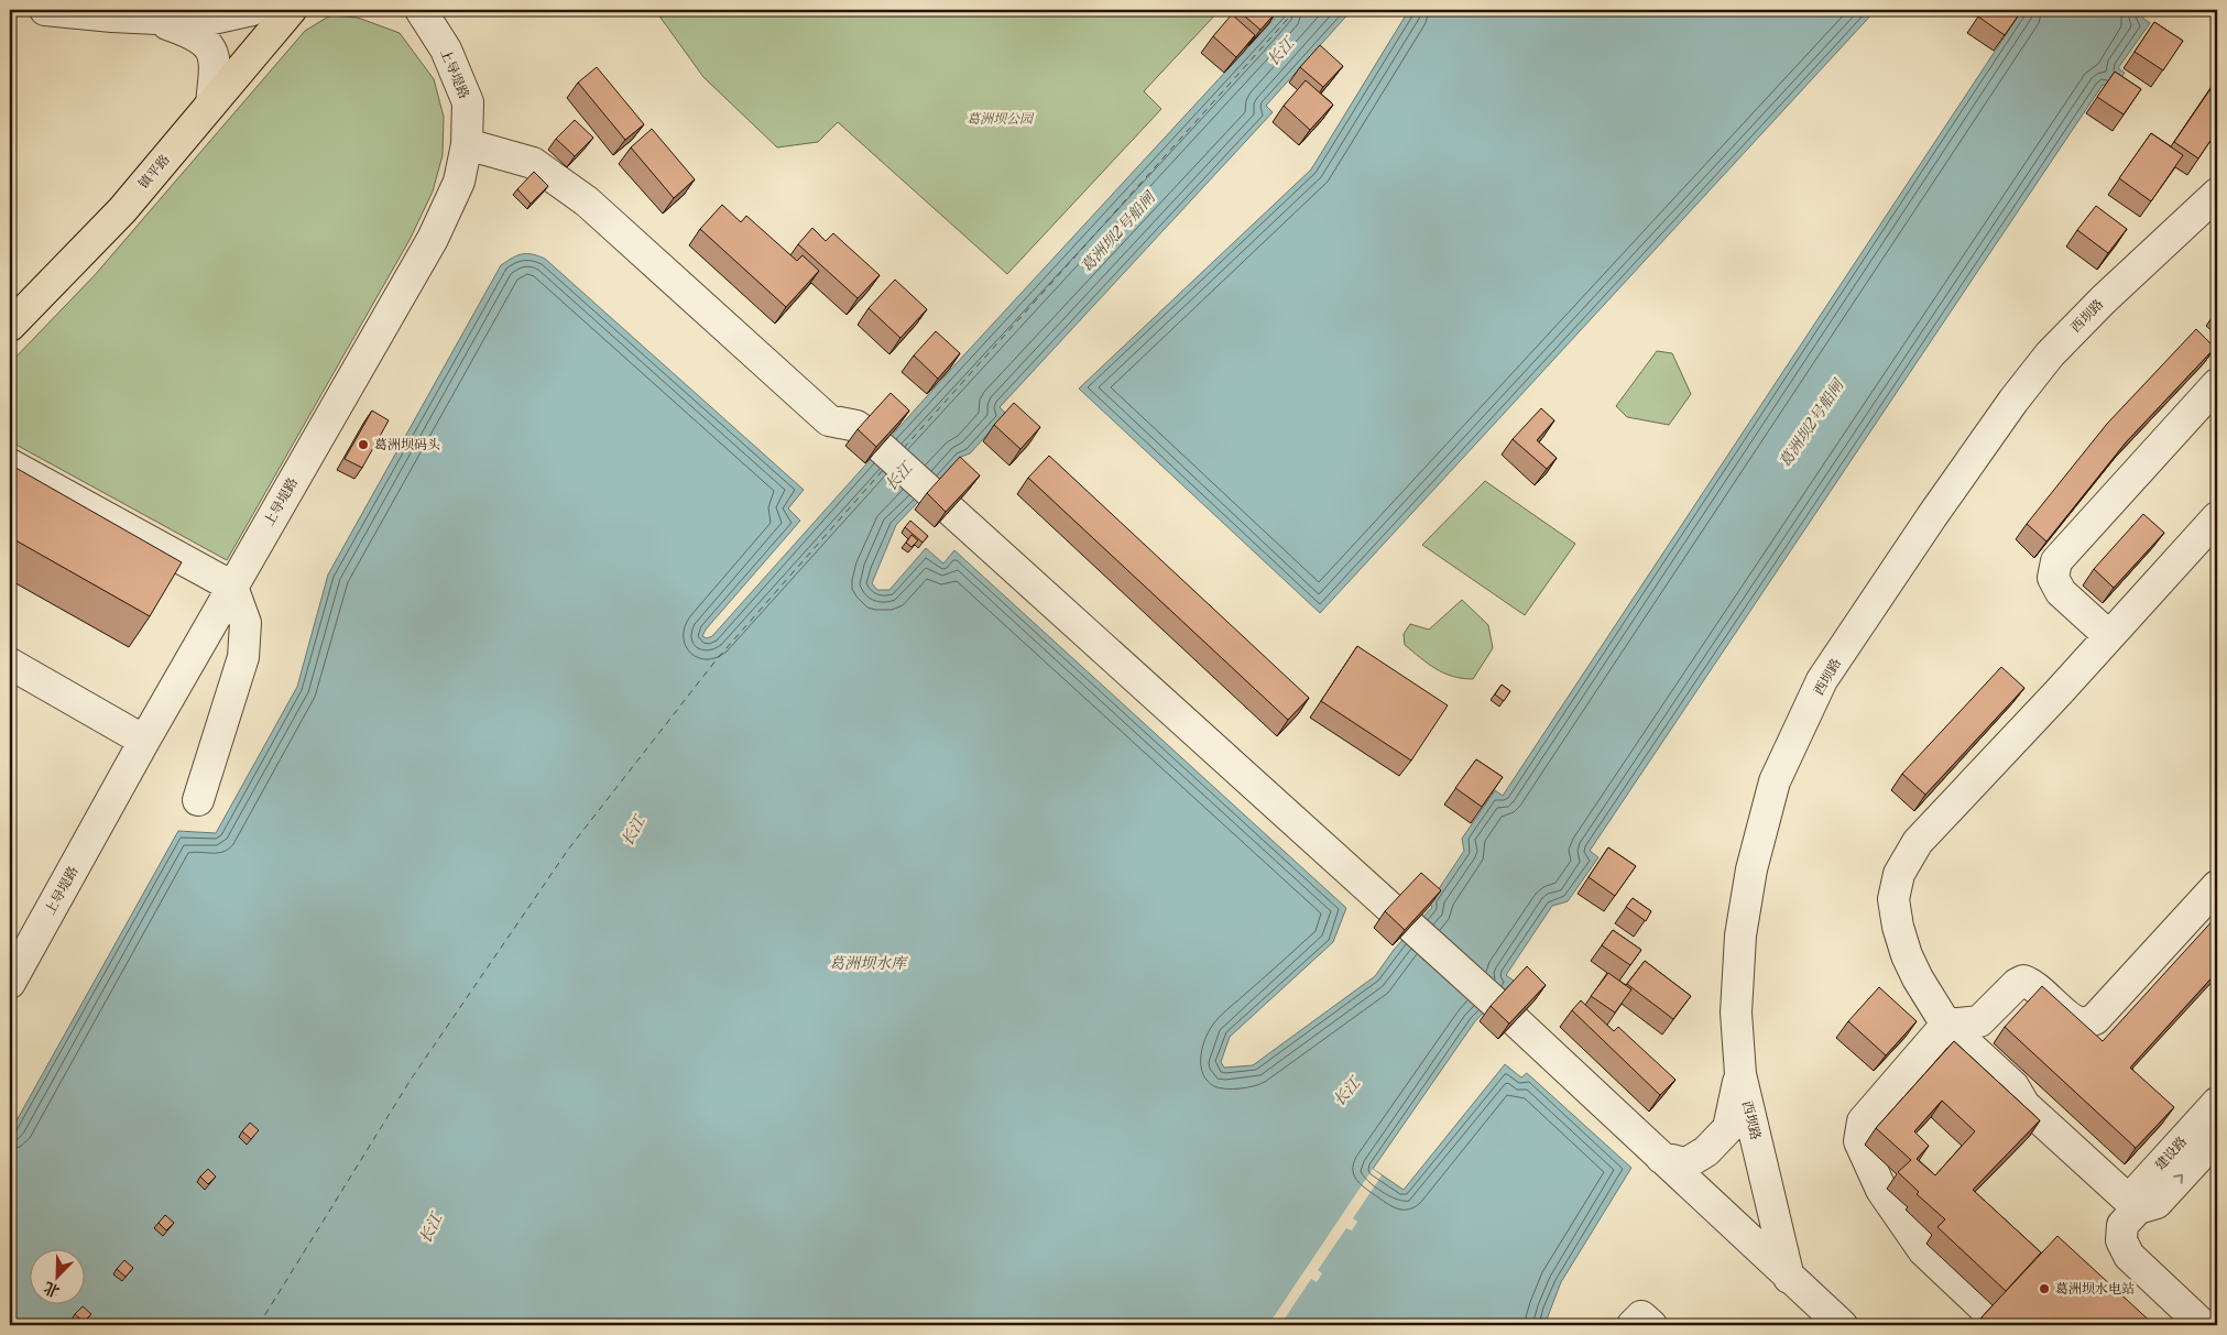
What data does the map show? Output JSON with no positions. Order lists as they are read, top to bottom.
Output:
{
  "streets": {
    "main road": ["镇平路"],
    "street": ["上导堤路", "西坝路", "建设路"]
  },
  "water": ["长江", "葛洲坝2号船闸", "葛洲坝水库"],
  "parks": ["葛洲坝公园"],
  "places": ["葛洲坝码头", "葛洲坝水电站"],
  "north": "bottom left"
}
